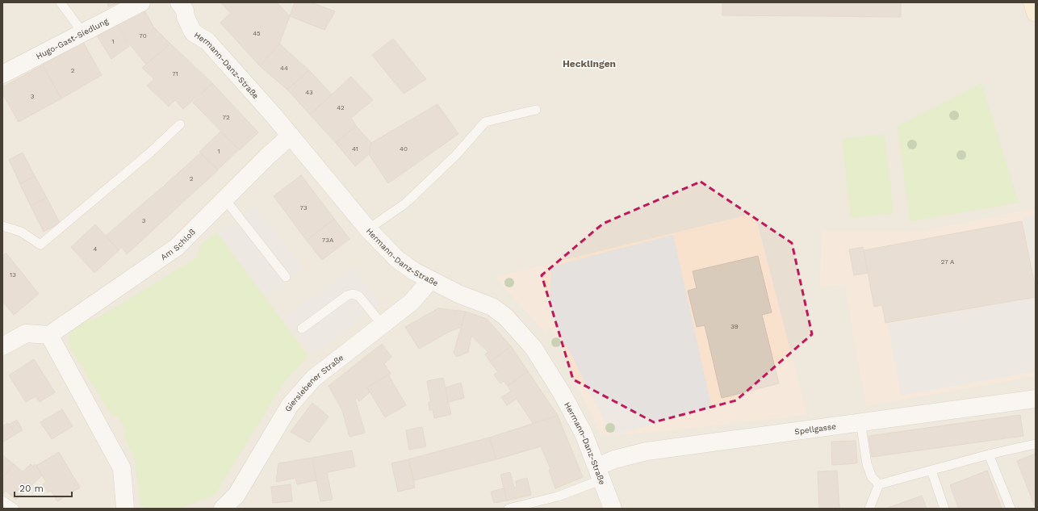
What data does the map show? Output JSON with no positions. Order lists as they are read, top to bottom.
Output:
{
  "streets": {
    "street": [
      "Hugo-Gast-Siedlung",
      "Hermann-Danz-Straße",
      "Am Schloß",
      "Gierslebener Straße",
      "Spellgasse"
    ]
  },
  "crossings": [
    ["Hermann-Danz-Straße", "Am Schloß"],
    ["Hermann-Danz-Straße", "Gierslebener Straße"],
    ["Hermann-Danz-Straße", "Spellgasse"]
  ],
  "districts": ["Hecklingen"],
  "house_numbers": [
    "45",
    "70",
    "1",
    "44",
    "2",
    "71",
    "43",
    "3",
    "42",
    "72",
    "41",
    "40",
    "1",
    "2",
    "73",
    "3",
    "73A",
    "4",
    "27 A",
    "13",
    "39"
  ],
  "scale_bar": "20 m"
}
